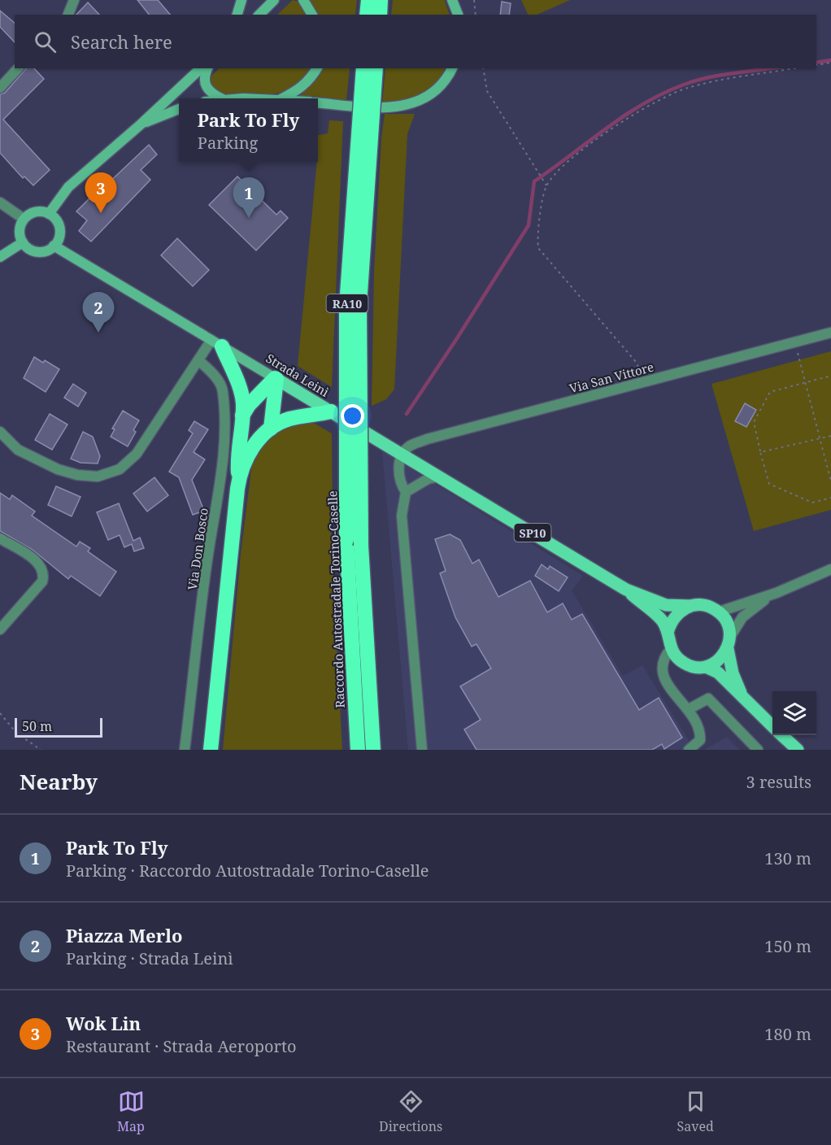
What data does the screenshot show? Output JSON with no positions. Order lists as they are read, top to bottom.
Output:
{
  "streets": {
    "highway": ["RA10", "Raccordo Autostradale Torino-Caselle"],
    "main road": ["Strada Leinì", "SP10"],
    "street": ["Via San Vittore", "Via Don Bosco"]
  },
  "crossings": [
    ["Strada Leinì", "Via San Vittore"],
    ["Strada Leinì", "SP10"]
  ],
  "scale_bar": "50 m",
  "page": {
    "search": "Search here",
    "popup": ["Park To Fly", "Parking"],
    "pins": ["3", "1", "2"],
    "scale": "50 m",
    "heading": ["Nearby", "3 results"],
    "list": [
      {
        "mark": "1",
        "name": "Park To Fly",
        "note": "Parking · Raccordo Autostradale Torino-Caselle",
        "value": "130 m"
      },
      {
        "mark": "2",
        "name": "Piazza Merlo",
        "note": "Parking · Strada Leinì",
        "value": "150 m"
      },
      {
        "mark": "3",
        "name": "Wok Lin",
        "note": "Restaurant · Strada Aeroporto",
        "value": "180 m"
      }
    ],
    "nav": ["Map", "Directions", "Saved"]
  }
}
